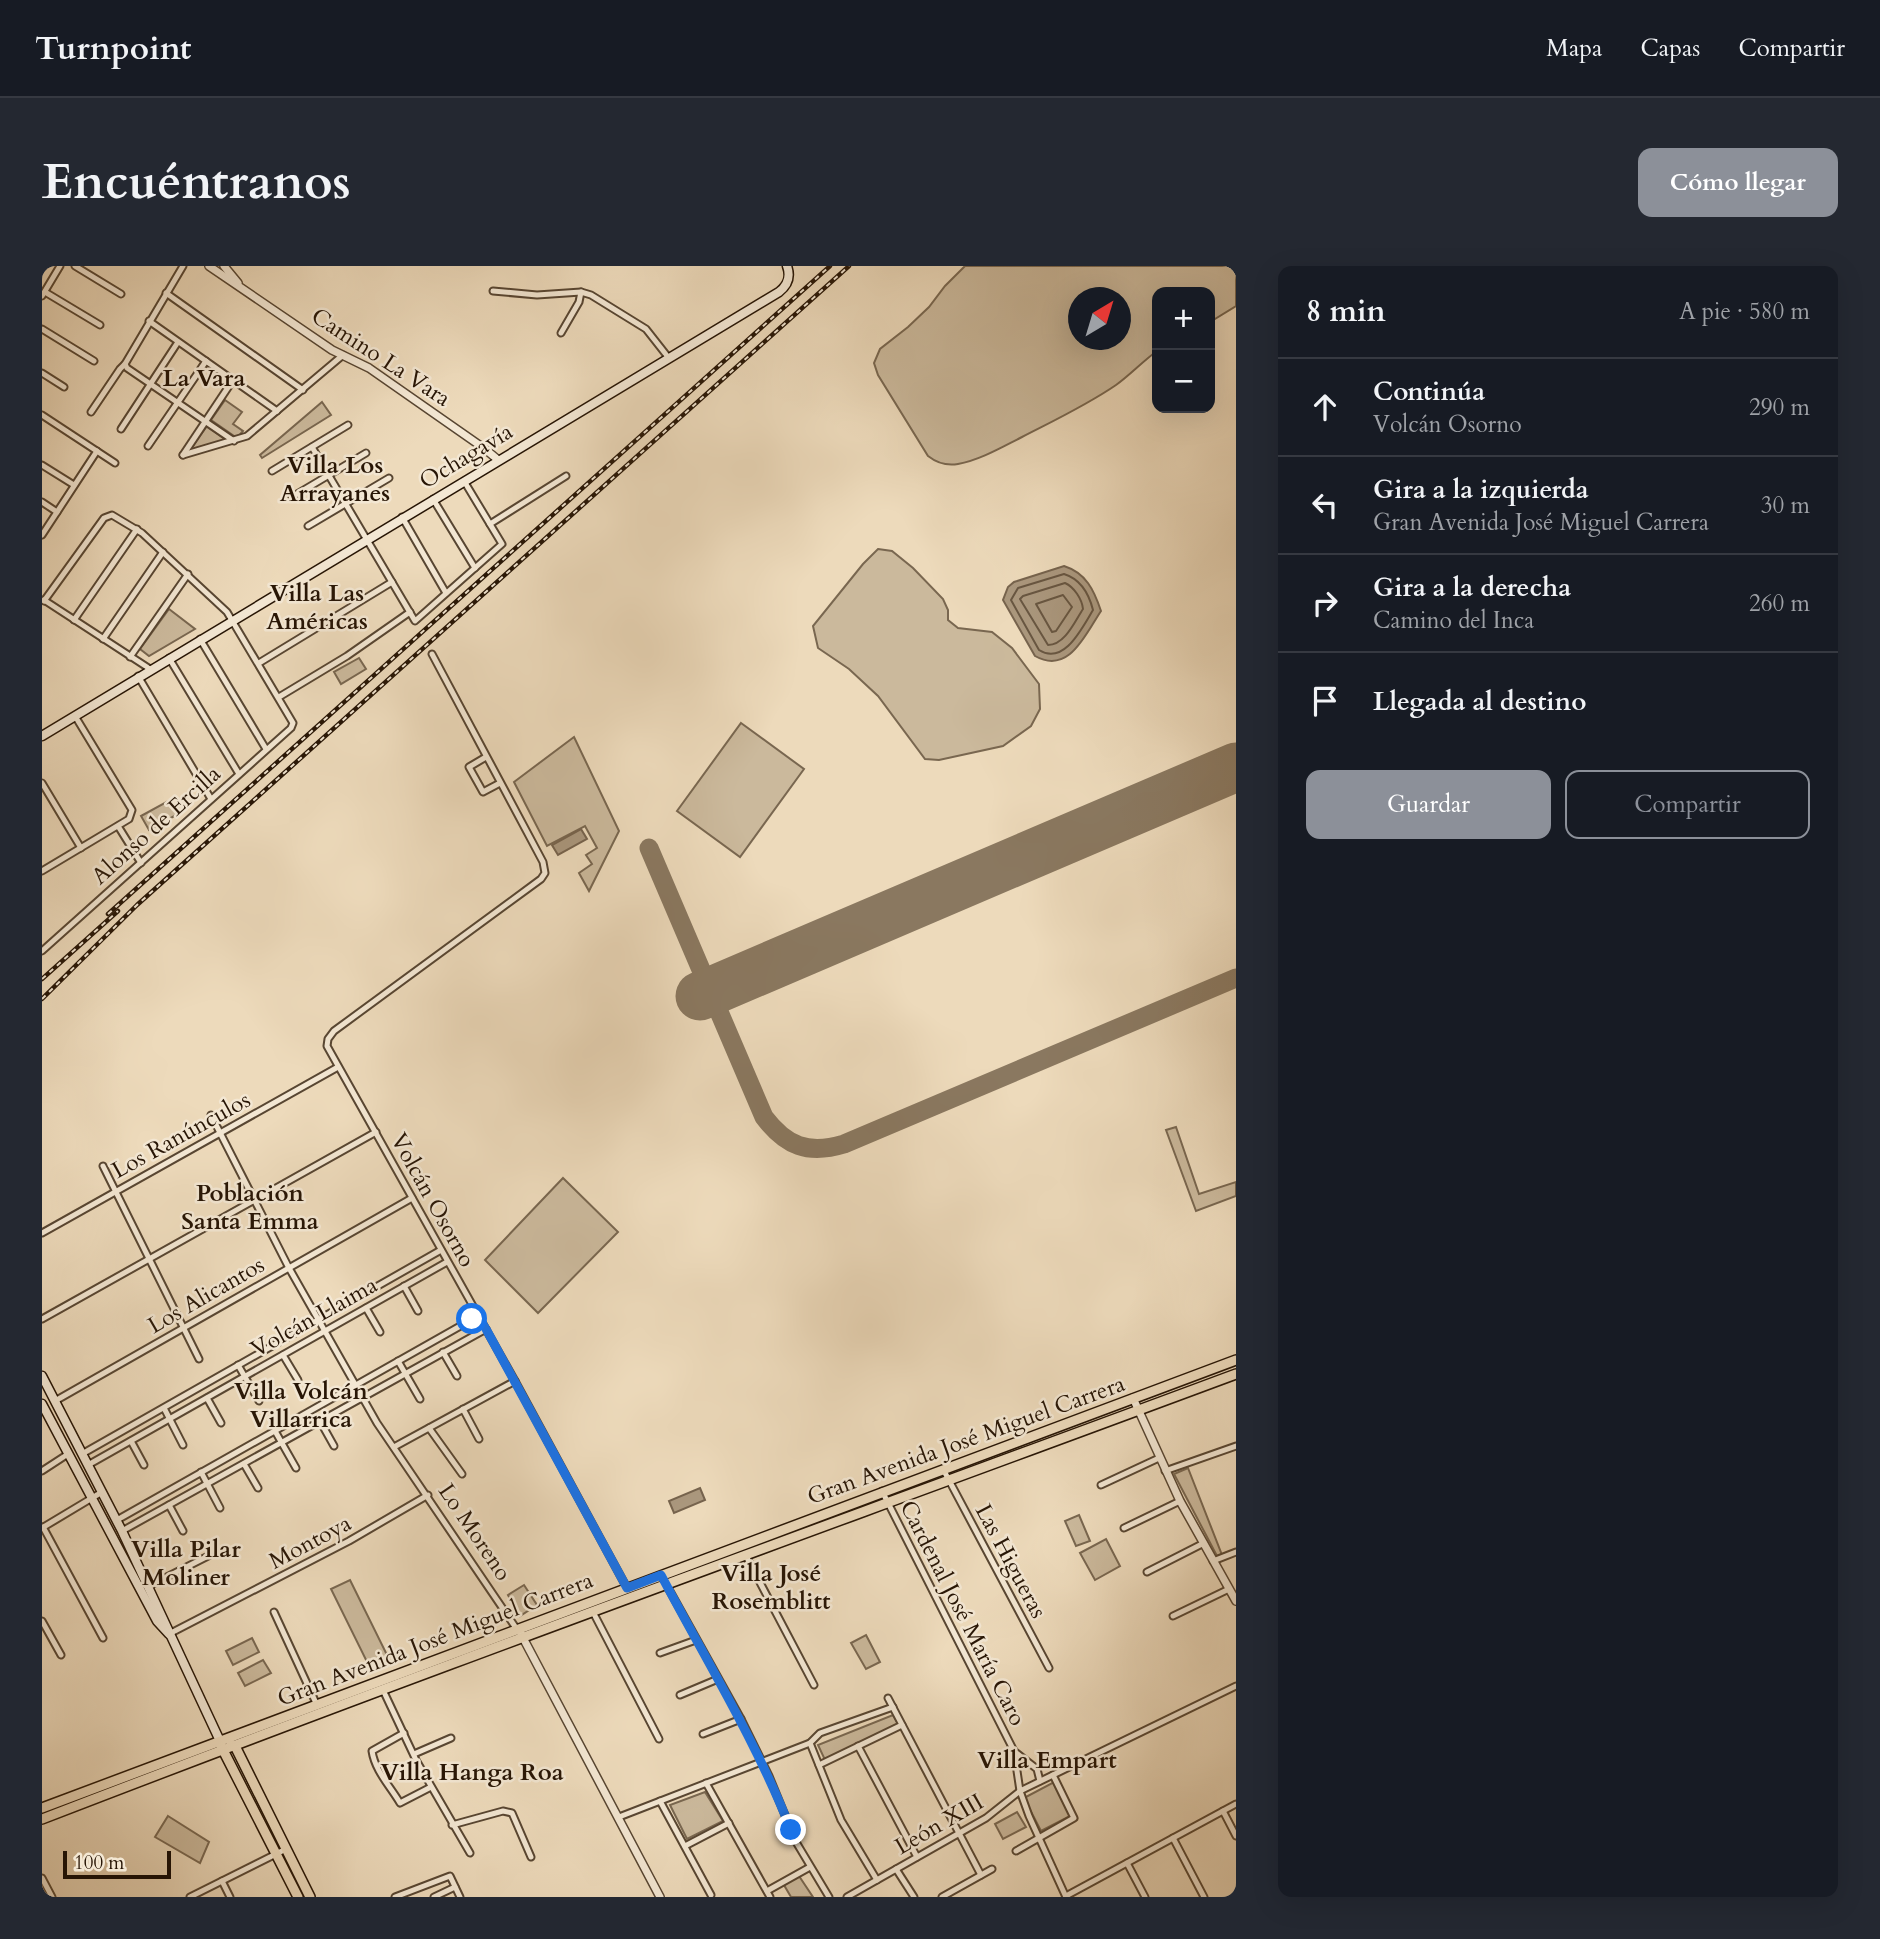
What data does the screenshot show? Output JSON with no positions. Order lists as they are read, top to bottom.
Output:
{
  "streets": {
    "main road": ["Ochagavía", "Gran Avenida José Miguel Carrera"],
    "street": [
      "Camino La Vara",
      "Alonso de Ercilla",
      "Los Ranúnculos",
      "Volcán Osorno",
      "Los Alicantos",
      "Volcán Llaima",
      "Lo Moreno",
      "Montoya",
      "Las Higueras",
      "Cardenal José María Caro",
      "León XIII"
    ]
  },
  "crossings": [
    ["Camino La Vara", "Ochagavía"],
    ["Los Ranúnculos", "Volcán Osorno"],
    ["Los Ranúnculos", "Lo Moreno"],
    ["Volcán Osorno", "Los Alicantos"],
    ["Volcán Osorno", "Volcán Llaima"],
    ["Volcán Osorno", "Gran Avenida José Miguel Carrera"],
    ["Los Alicantos", "Lo Moreno"],
    ["Volcán Llaima", "Lo Moreno"],
    ["Gran Avenida José Miguel Carrera", "Lo Moreno"],
    ["Gran Avenida José Miguel Carrera", "Las Higueras"],
    ["Gran Avenida José Miguel Carrera", "Cardenal José María Caro"],
    ["Lo Moreno", "Montoya"],
    ["Cardenal José María Caro", "León XIII"]
  ],
  "districts": [
    "La Vara",
    "Villa Los Arrayanes",
    "Villa Las Américas",
    "Población Santa Emma",
    "Villa Volcán Villarrica",
    "Villa Pilar Moliner",
    "Villa José Rosemblitt",
    "Villa Empart",
    "Villa Hanga Roa"
  ],
  "scale_bar": "100 m",
  "north": "top right",
  "page": {
    "header": "Turnpoint",
    "nav": ["Mapa", "Capas", "Compartir"],
    "buttons": [
      "Cómo llegar",
      ["Guardar", "Compartir"]
    ],
    "title": "Encuéntranos",
    "heading": ["8 min", "A pie · 580 m"],
    "map_buttons": ["+", "−"],
    "list": [
      ["Continúa", "Volcán Osorno", "290 m"],
      ["Gira a la izquierda", "Gran Avenida José Miguel Carrera", "30 m"],
      ["Gira a la derecha", "Camino del Inca", "260 m"],
      "Llegada al destino"
    ],
    "scale": "100 m"
  }
}
